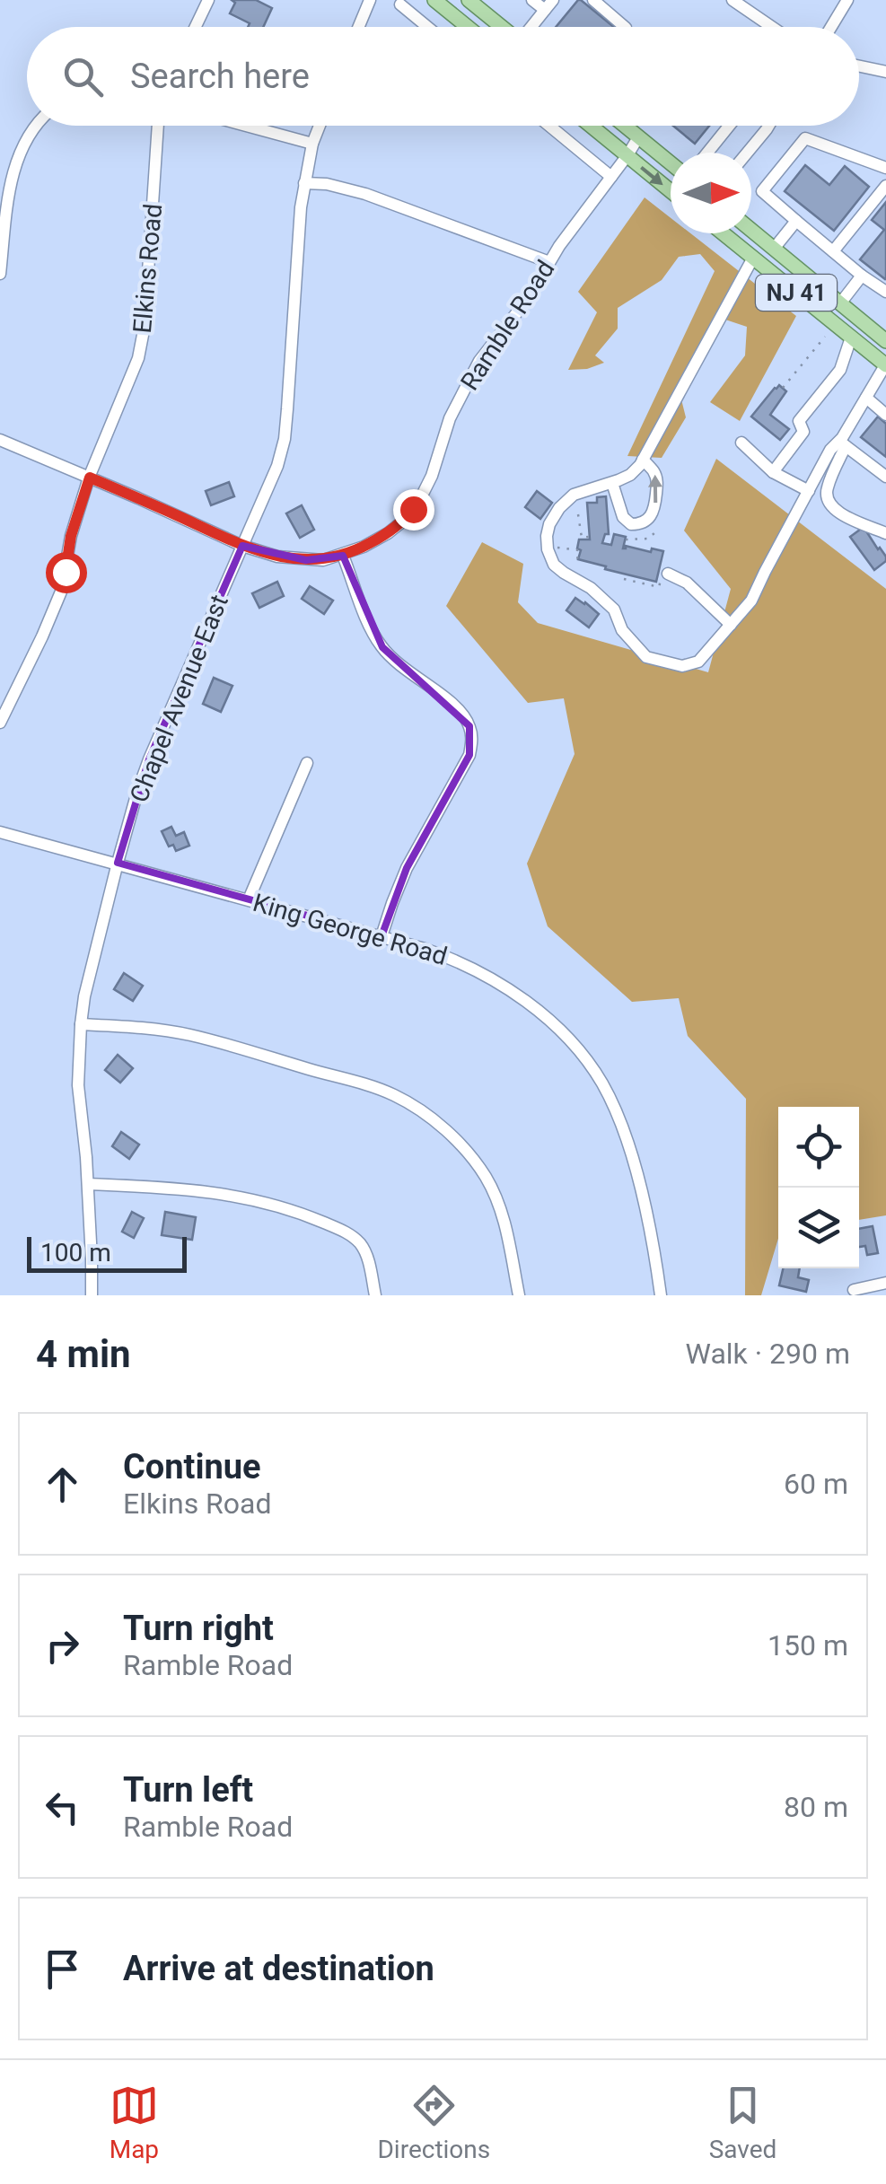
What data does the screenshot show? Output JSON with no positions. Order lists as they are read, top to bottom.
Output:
{
  "streets": {
    "main road": ["NJ 41"],
    "street": [
      "Elkins Road",
      "Ramble Road",
      "Chapel Avenue East",
      "King George Road"
    ]
  },
  "crossings": [
    ["Elkins Road", "Ramble Road"],
    ["Ramble Road", "Chapel Avenue East"],
    ["Chapel Avenue East", "King George Road"]
  ],
  "scale_bar": "100 m",
  "north": "right",
  "page": {
    "search": "Search here",
    "scale": "100 m",
    "heading": ["4 min", "Walk · 290 m"],
    "list": [
      ["Continue", "Elkins Road", "60 m"],
      ["Turn right", "Ramble Road", "150 m"],
      ["Turn left", "Ramble Road", "80 m"],
      "Arrive at destination"
    ],
    "nav": ["Map", "Directions", "Saved"]
  }
}
